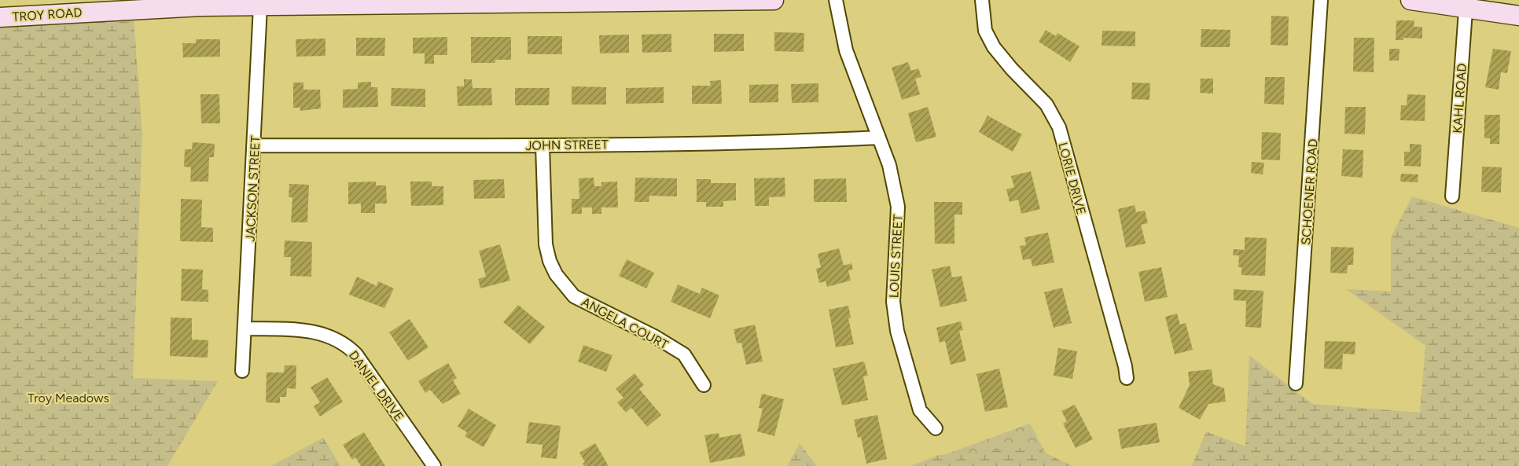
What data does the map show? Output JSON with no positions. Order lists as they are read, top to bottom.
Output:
{
  "streets": {
    "street": [
      "TROY ROAD",
      "KAHL ROAD",
      "JOHN STREET",
      "LORIE DRIVE",
      "JACKSON STREET",
      "SCHOENER ROAD",
      "LOUIS STREET",
      "ANGELA COURT",
      "DANIEL DRIVE"
    ]
  },
  "crossings": [
    ["TROY ROAD", "JACKSON STREET"],
    ["JOHN STREET", "JACKSON STREET"],
    ["JOHN STREET", "LOUIS STREET"],
    ["JOHN STREET", "ANGELA COURT"],
    ["JACKSON STREET", "DANIEL DRIVE"]
  ],
  "parks": ["Troy Meadows"]
}
